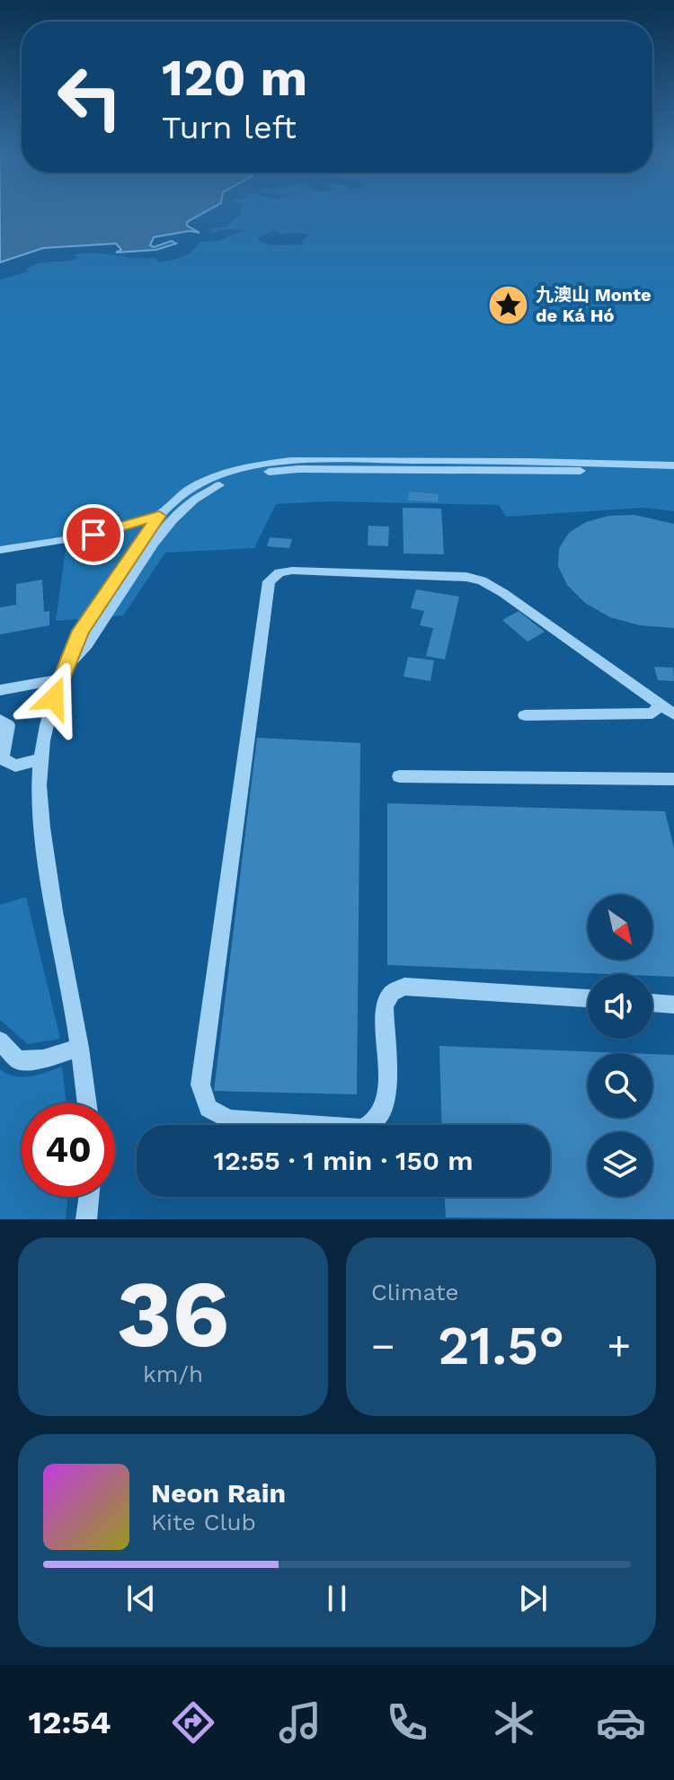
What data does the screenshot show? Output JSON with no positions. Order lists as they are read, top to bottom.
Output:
{
  "places": {
    "place": ["九澳山 Monte de Ká Hó"]
  },
  "north": "bottom right",
  "page": {
    "turn": ["120 m", "Turn left"],
    "limit": "40",
    "trip": "12:55 · 1 min · 150 m",
    "tile": [
      ["36", "km/h"],
      "Climate"
    ],
    "heat": ["−", "21.5°", "+"],
    "song": ["Neon Rain", "Kite Club"],
    "tabs": "12:54"
  }
}
